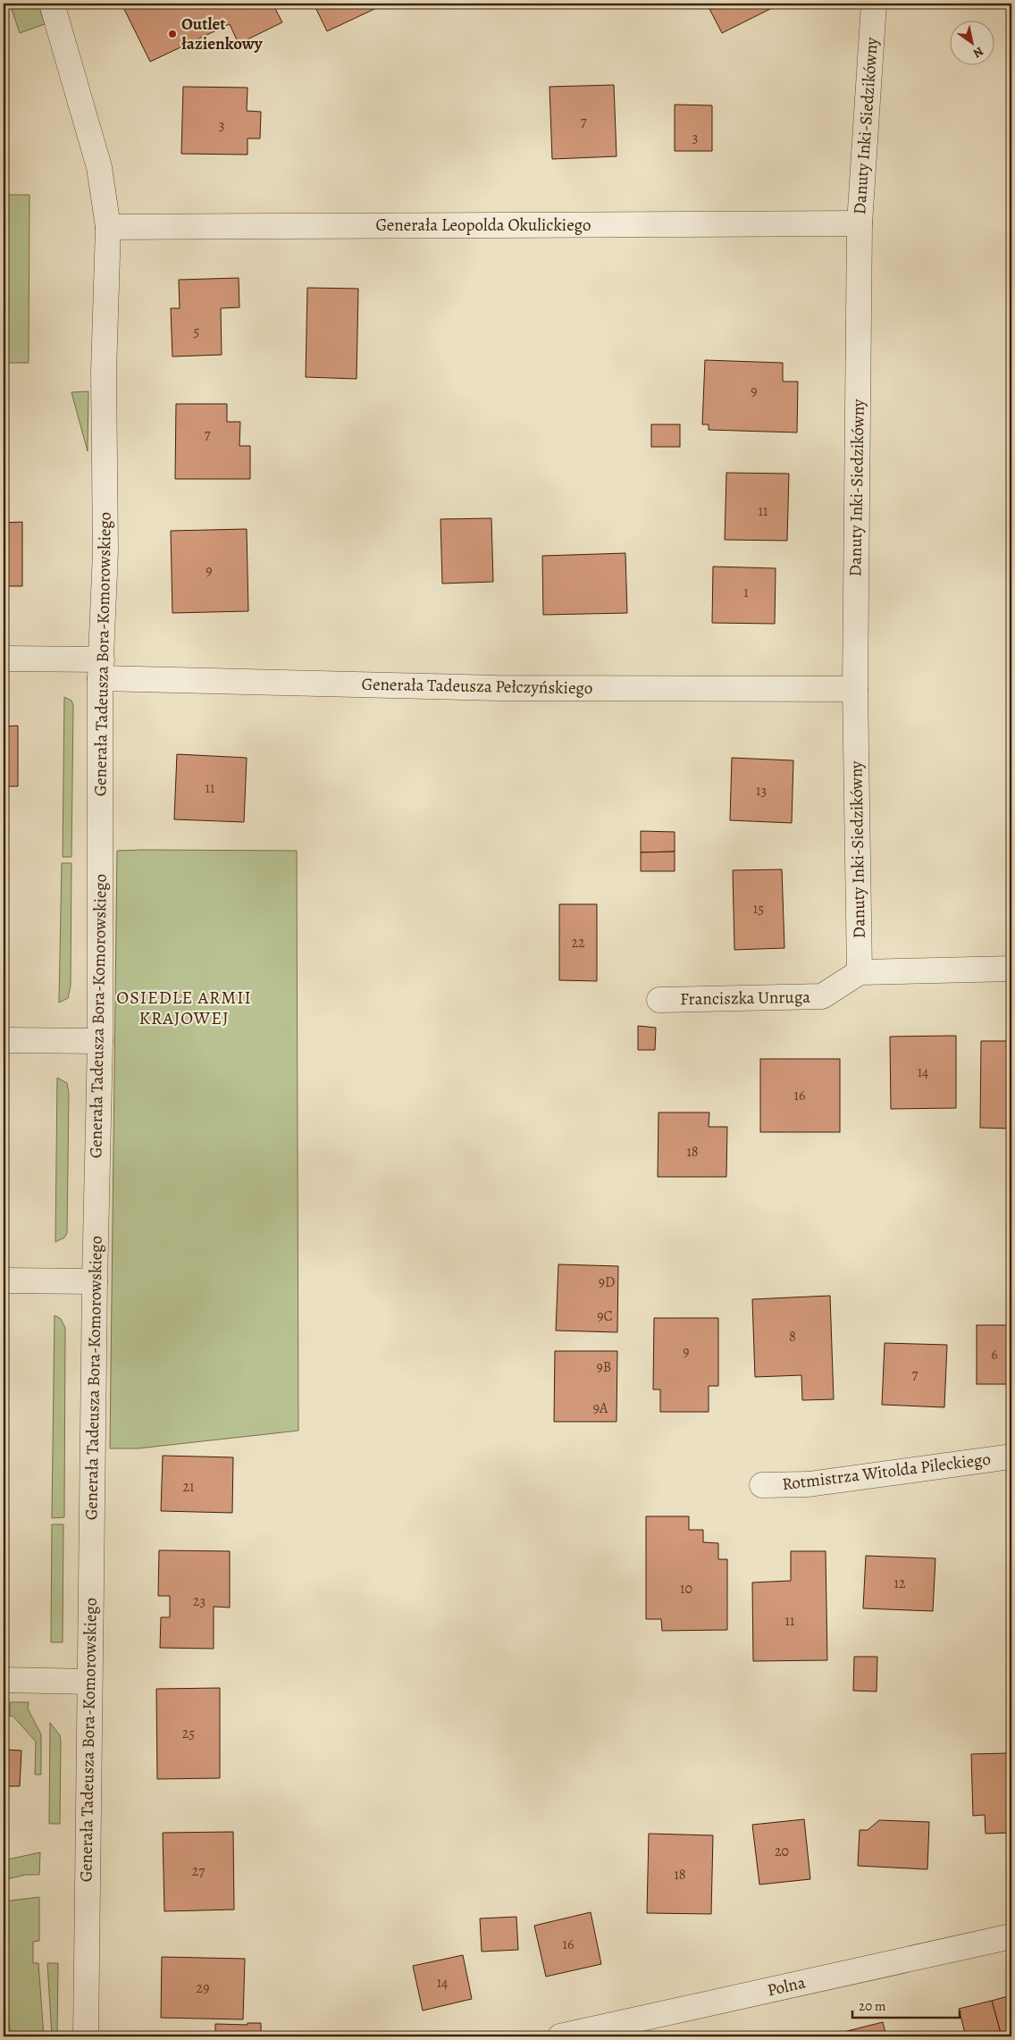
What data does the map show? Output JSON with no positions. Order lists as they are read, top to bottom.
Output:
{
  "streets": {
    "street": [
      "Danuty Inki-Siedzikówny",
      "Generała Leopolda Okulickiego",
      "Generała Tadeusza Bora-Komorowskiego",
      "Generała Tadeusza Pełczyńskiego",
      "Franciszka Unruga",
      "Rotmistrza Witolda Pileckiego",
      "Polna"
    ]
  },
  "crossings": [
    ["Danuty Inki-Siedzikówny", "Generała Leopolda Okulickiego"],
    ["Danuty Inki-Siedzikówny", "Generała Tadeusza Pełczyńskiego"],
    ["Danuty Inki-Siedzikówny", "Franciszka Unruga"],
    ["Generała Leopolda Okulickiego", "Generała Tadeusza Bora-Komorowskiego"],
    ["Generała Tadeusza Bora-Komorowskiego", "Generała Tadeusza Pełczyńskiego"]
  ],
  "districts": ["OSIEDLE ARMII KRAJOWEJ"],
  "places": ["Outlet łazienkowy"],
  "house_numbers": [
    "7",
    "3",
    "3",
    "5",
    "9",
    "7",
    "11",
    "9",
    "1",
    "11",
    "13",
    "15",
    "22",
    "14",
    "16",
    "18",
    "9D",
    "9C",
    "8",
    "9",
    "6",
    "9B",
    "7",
    "9A",
    "21",
    "12",
    "10",
    "23",
    "11",
    "25",
    "20",
    "27",
    "18",
    "16",
    "14",
    "29"
  ],
  "scale_bar": "20 m",
  "north": "bottom right"
}
